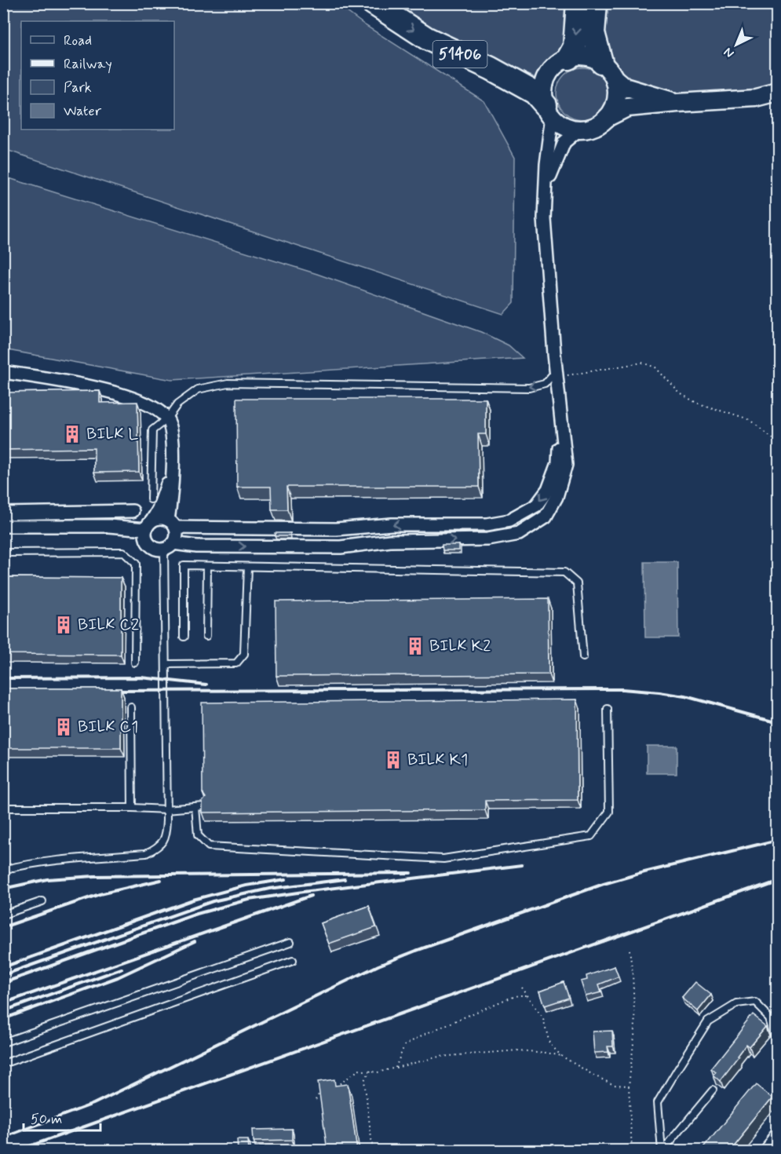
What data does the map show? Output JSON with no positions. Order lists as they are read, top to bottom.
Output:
{
  "streets": {
    "highway": ["51406"]
  },
  "places": {
    "building": [
      "BILK L",
      "BILK C2",
      "BILK K2",
      "BILK C1",
      "BILK K1"
    ]
  },
  "legend": [
    "Road",
    "Railway",
    "Park",
    "Water"
  ],
  "scale_bar": "50 m",
  "north": "bottom left"
}
